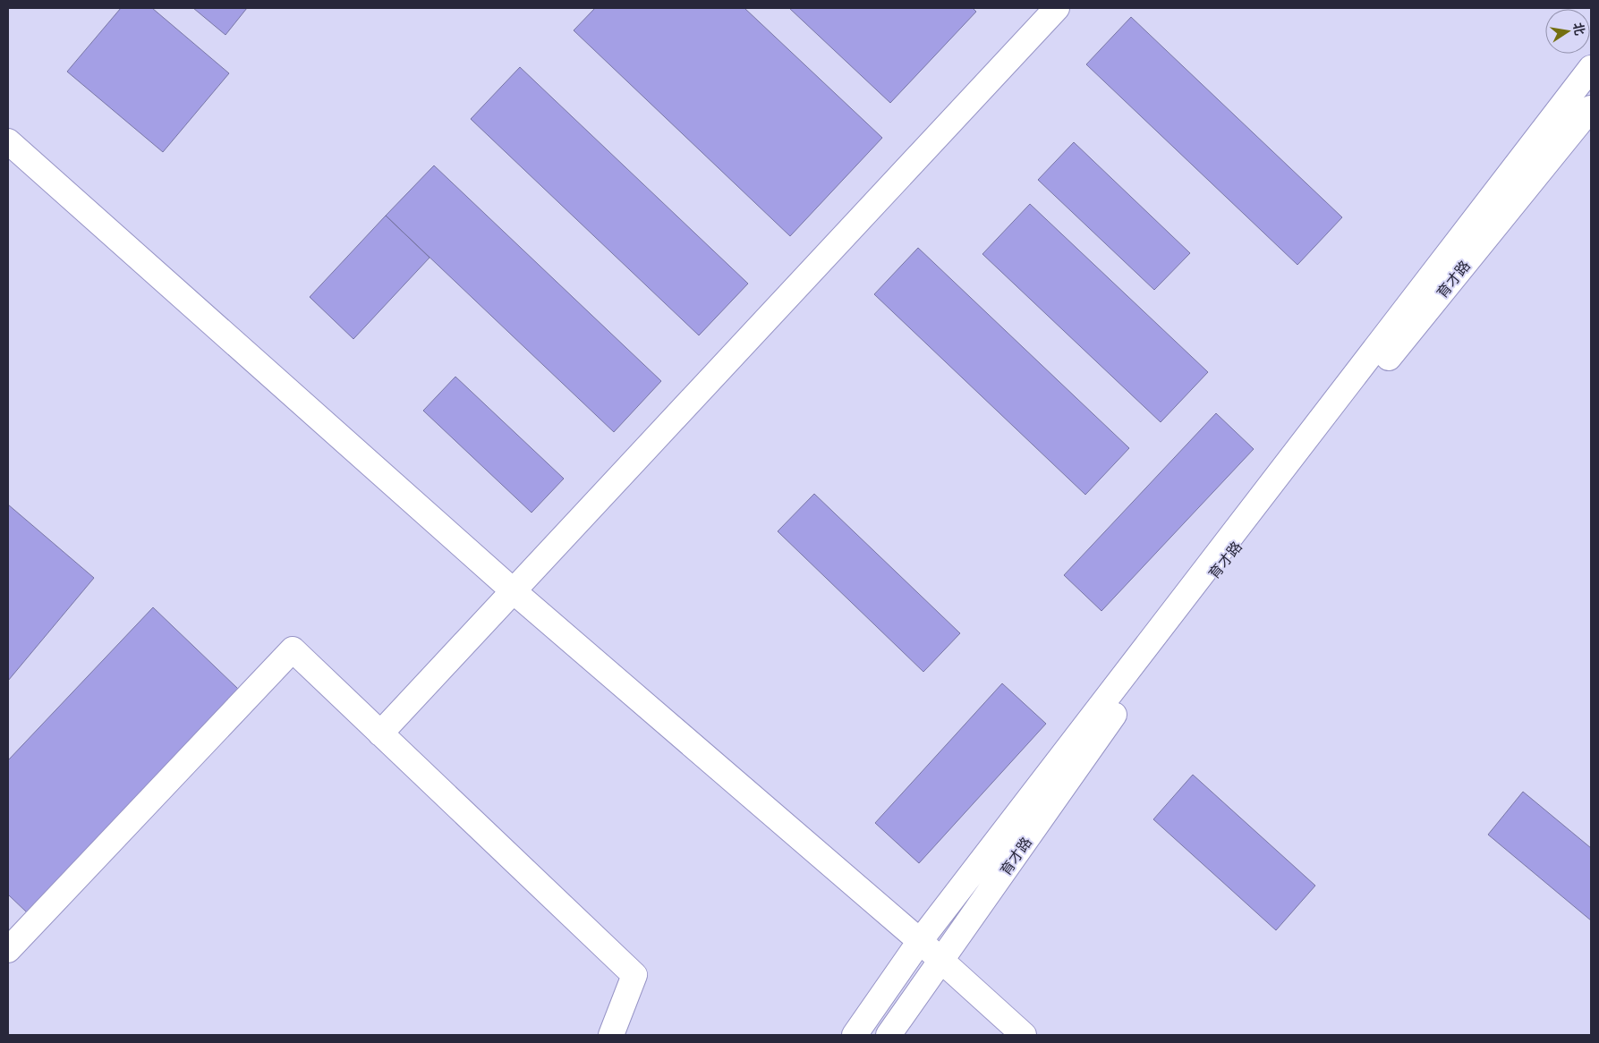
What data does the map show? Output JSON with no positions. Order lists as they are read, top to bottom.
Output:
{
  "streets": {
    "street": ["育才路"]
  },
  "north": "right"
}
